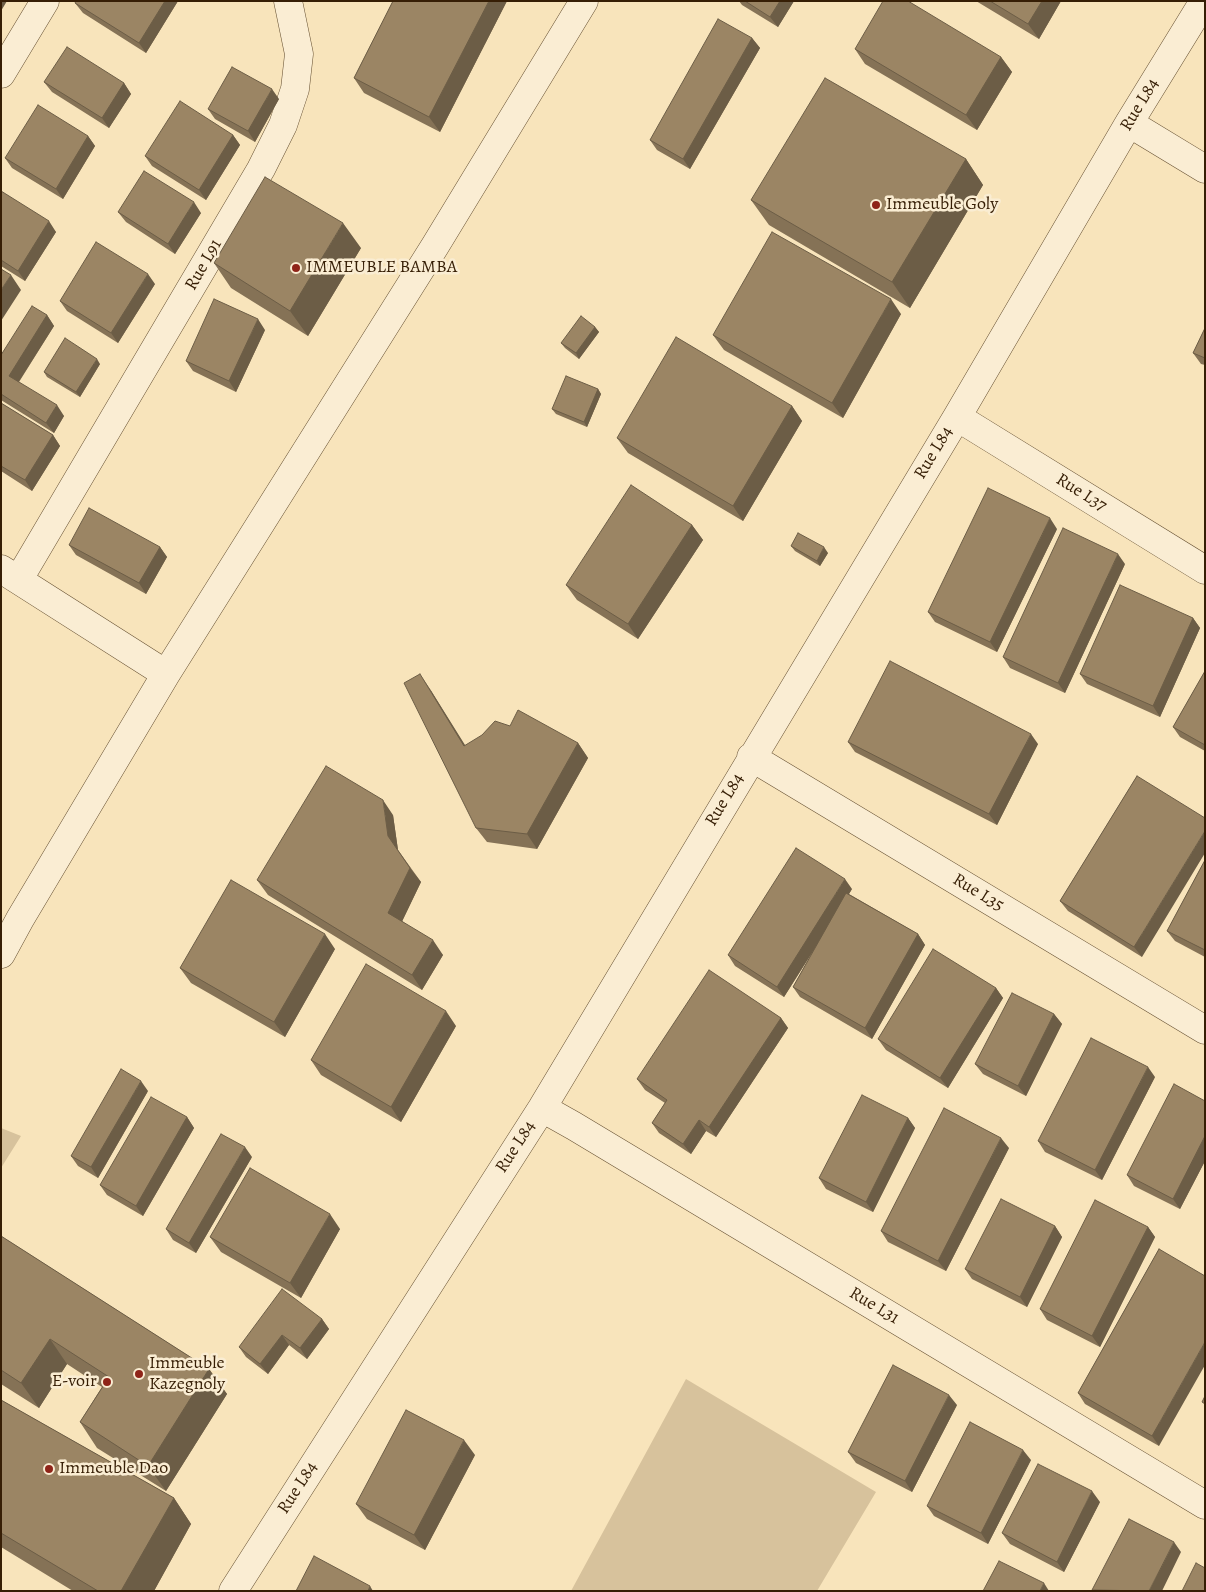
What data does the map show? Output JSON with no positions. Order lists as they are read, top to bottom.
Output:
{
  "streets": {
    "street": [
      "Rue L84",
      "Rue L91",
      "Rue L37",
      "Rue L35",
      "Rue L31"
    ]
  },
  "crossings": [
    ["Rue L84", "Rue L37"],
    ["Rue L84", "Rue L35"],
    ["Rue L84", "Rue L31"]
  ],
  "places": [
    "Immeuble Goly",
    "IMMEUBLE BAMBA",
    "Immeuble Kazegnoly",
    "E-voir",
    "Immeuble Dao"
  ]
}
